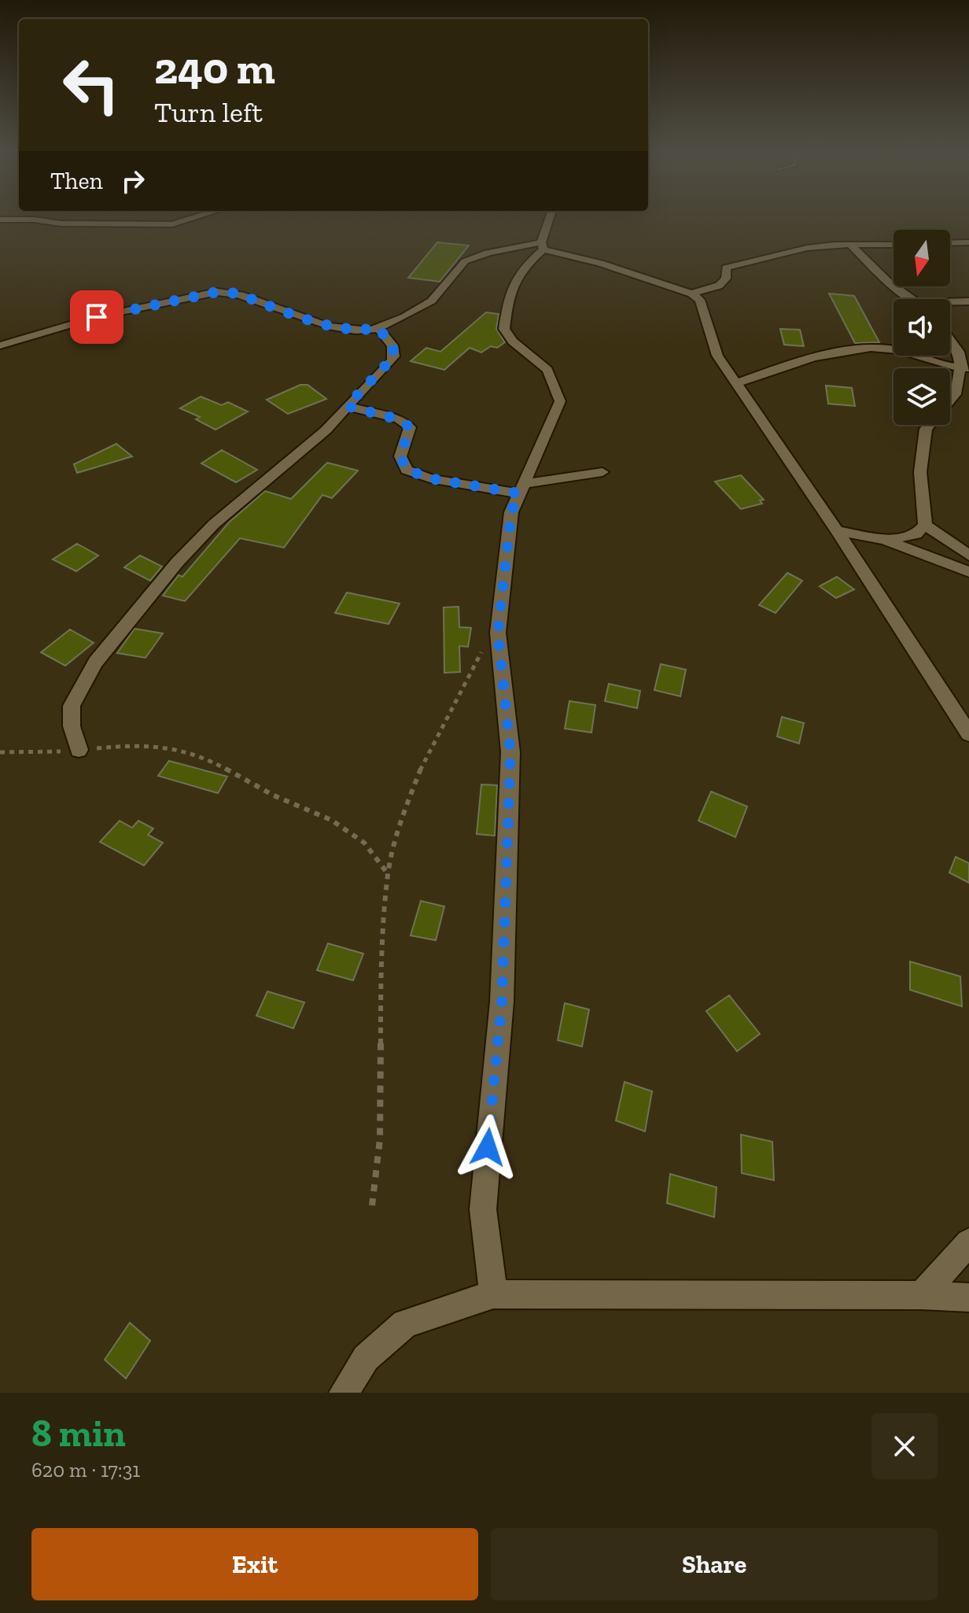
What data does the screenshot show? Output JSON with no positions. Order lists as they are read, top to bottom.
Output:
{
  "north": "bottom",
  "page": {
    "turn": ["240 m", "Turn left"],
    "then": "Then",
    "heading": ["8 min", "620 m · 17:31"],
    "buttons": ["Exit", "Share"]
  }
}
